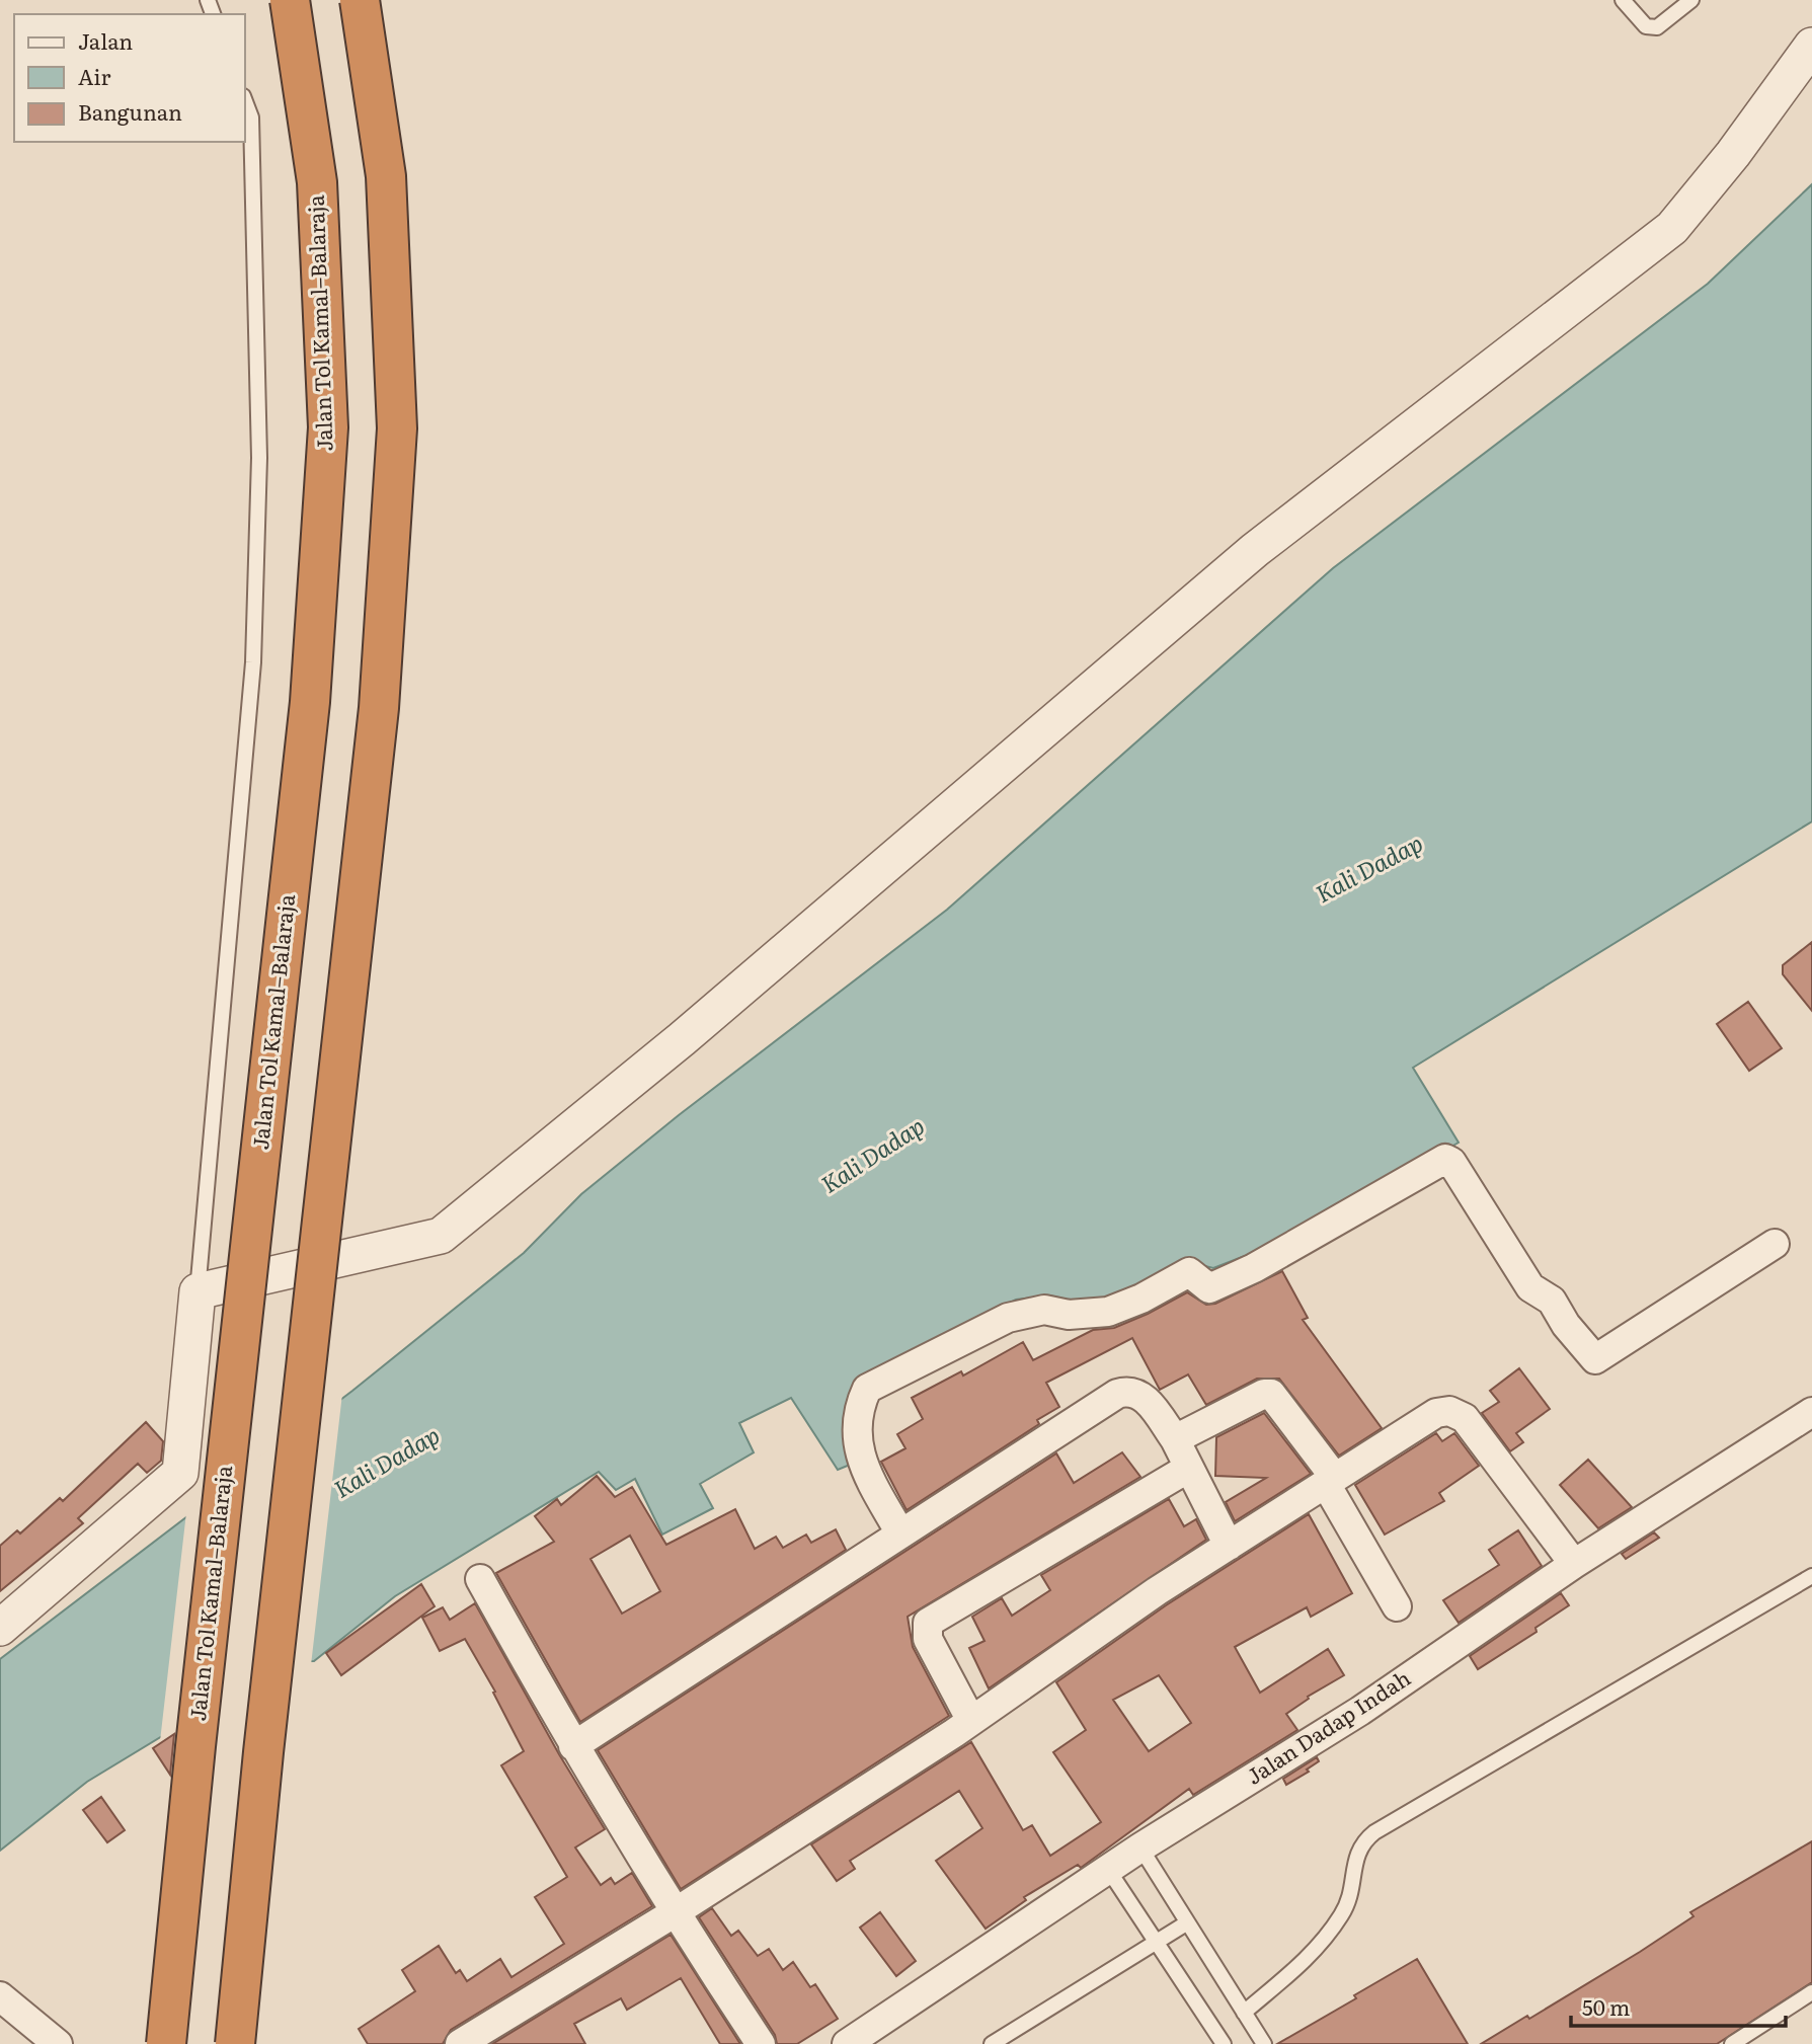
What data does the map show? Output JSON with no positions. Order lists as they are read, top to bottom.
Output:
{
  "streets": {
    "highway": ["Jalan Tol Kamal–Balaraja"],
    "street": ["Jalan Dadap Indah"]
  },
  "water": ["Kali Dadap"],
  "legend": ["Jalan", "Air", "Bangunan"],
  "scale_bar": "50 m"
}
